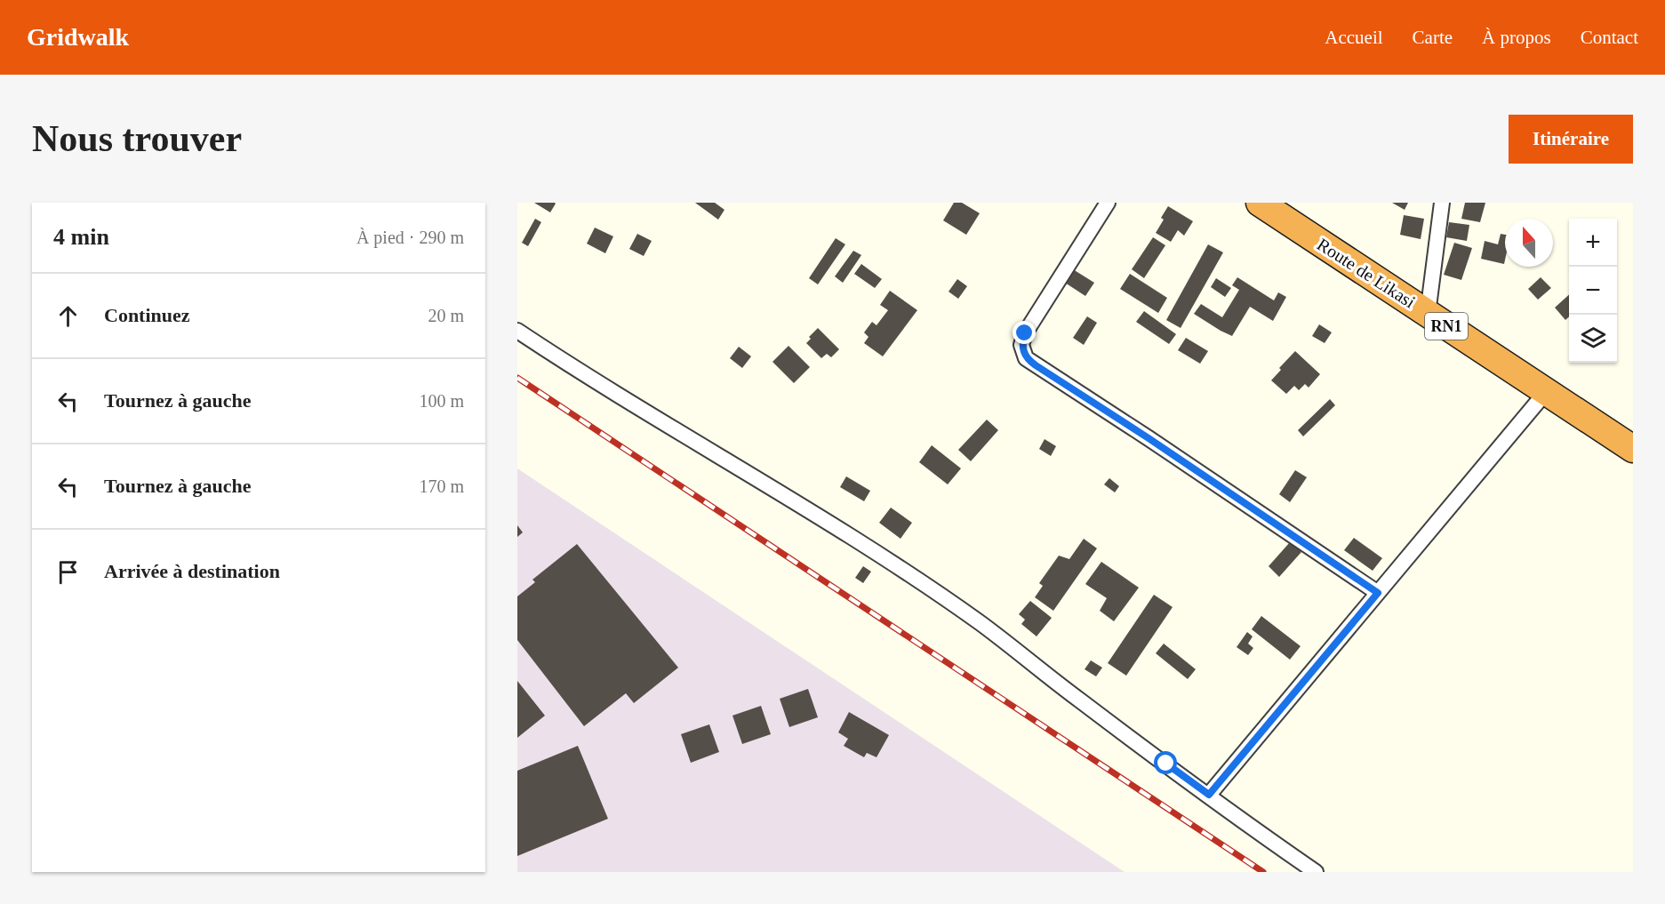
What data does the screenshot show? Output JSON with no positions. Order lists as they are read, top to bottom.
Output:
{
  "streets": {
    "highway": ["Route de Likasi", "RN1"]
  },
  "north": "top",
  "page": {
    "header": "Gridwalk",
    "nav": [
      "Accueil",
      "Carte",
      "À propos",
      "Contact"
    ],
    "buttons": "Itinéraire",
    "title": "Nous trouver",
    "heading": ["4 min", "À pied · 290 m"],
    "map_buttons": ["+", "−"],
    "list": [
      ["Continuez", "20 m"],
      ["Tournez à gauche", "100 m"],
      ["Tournez à gauche", "170 m"],
      "Arrivée à destination"
    ]
  }
}
